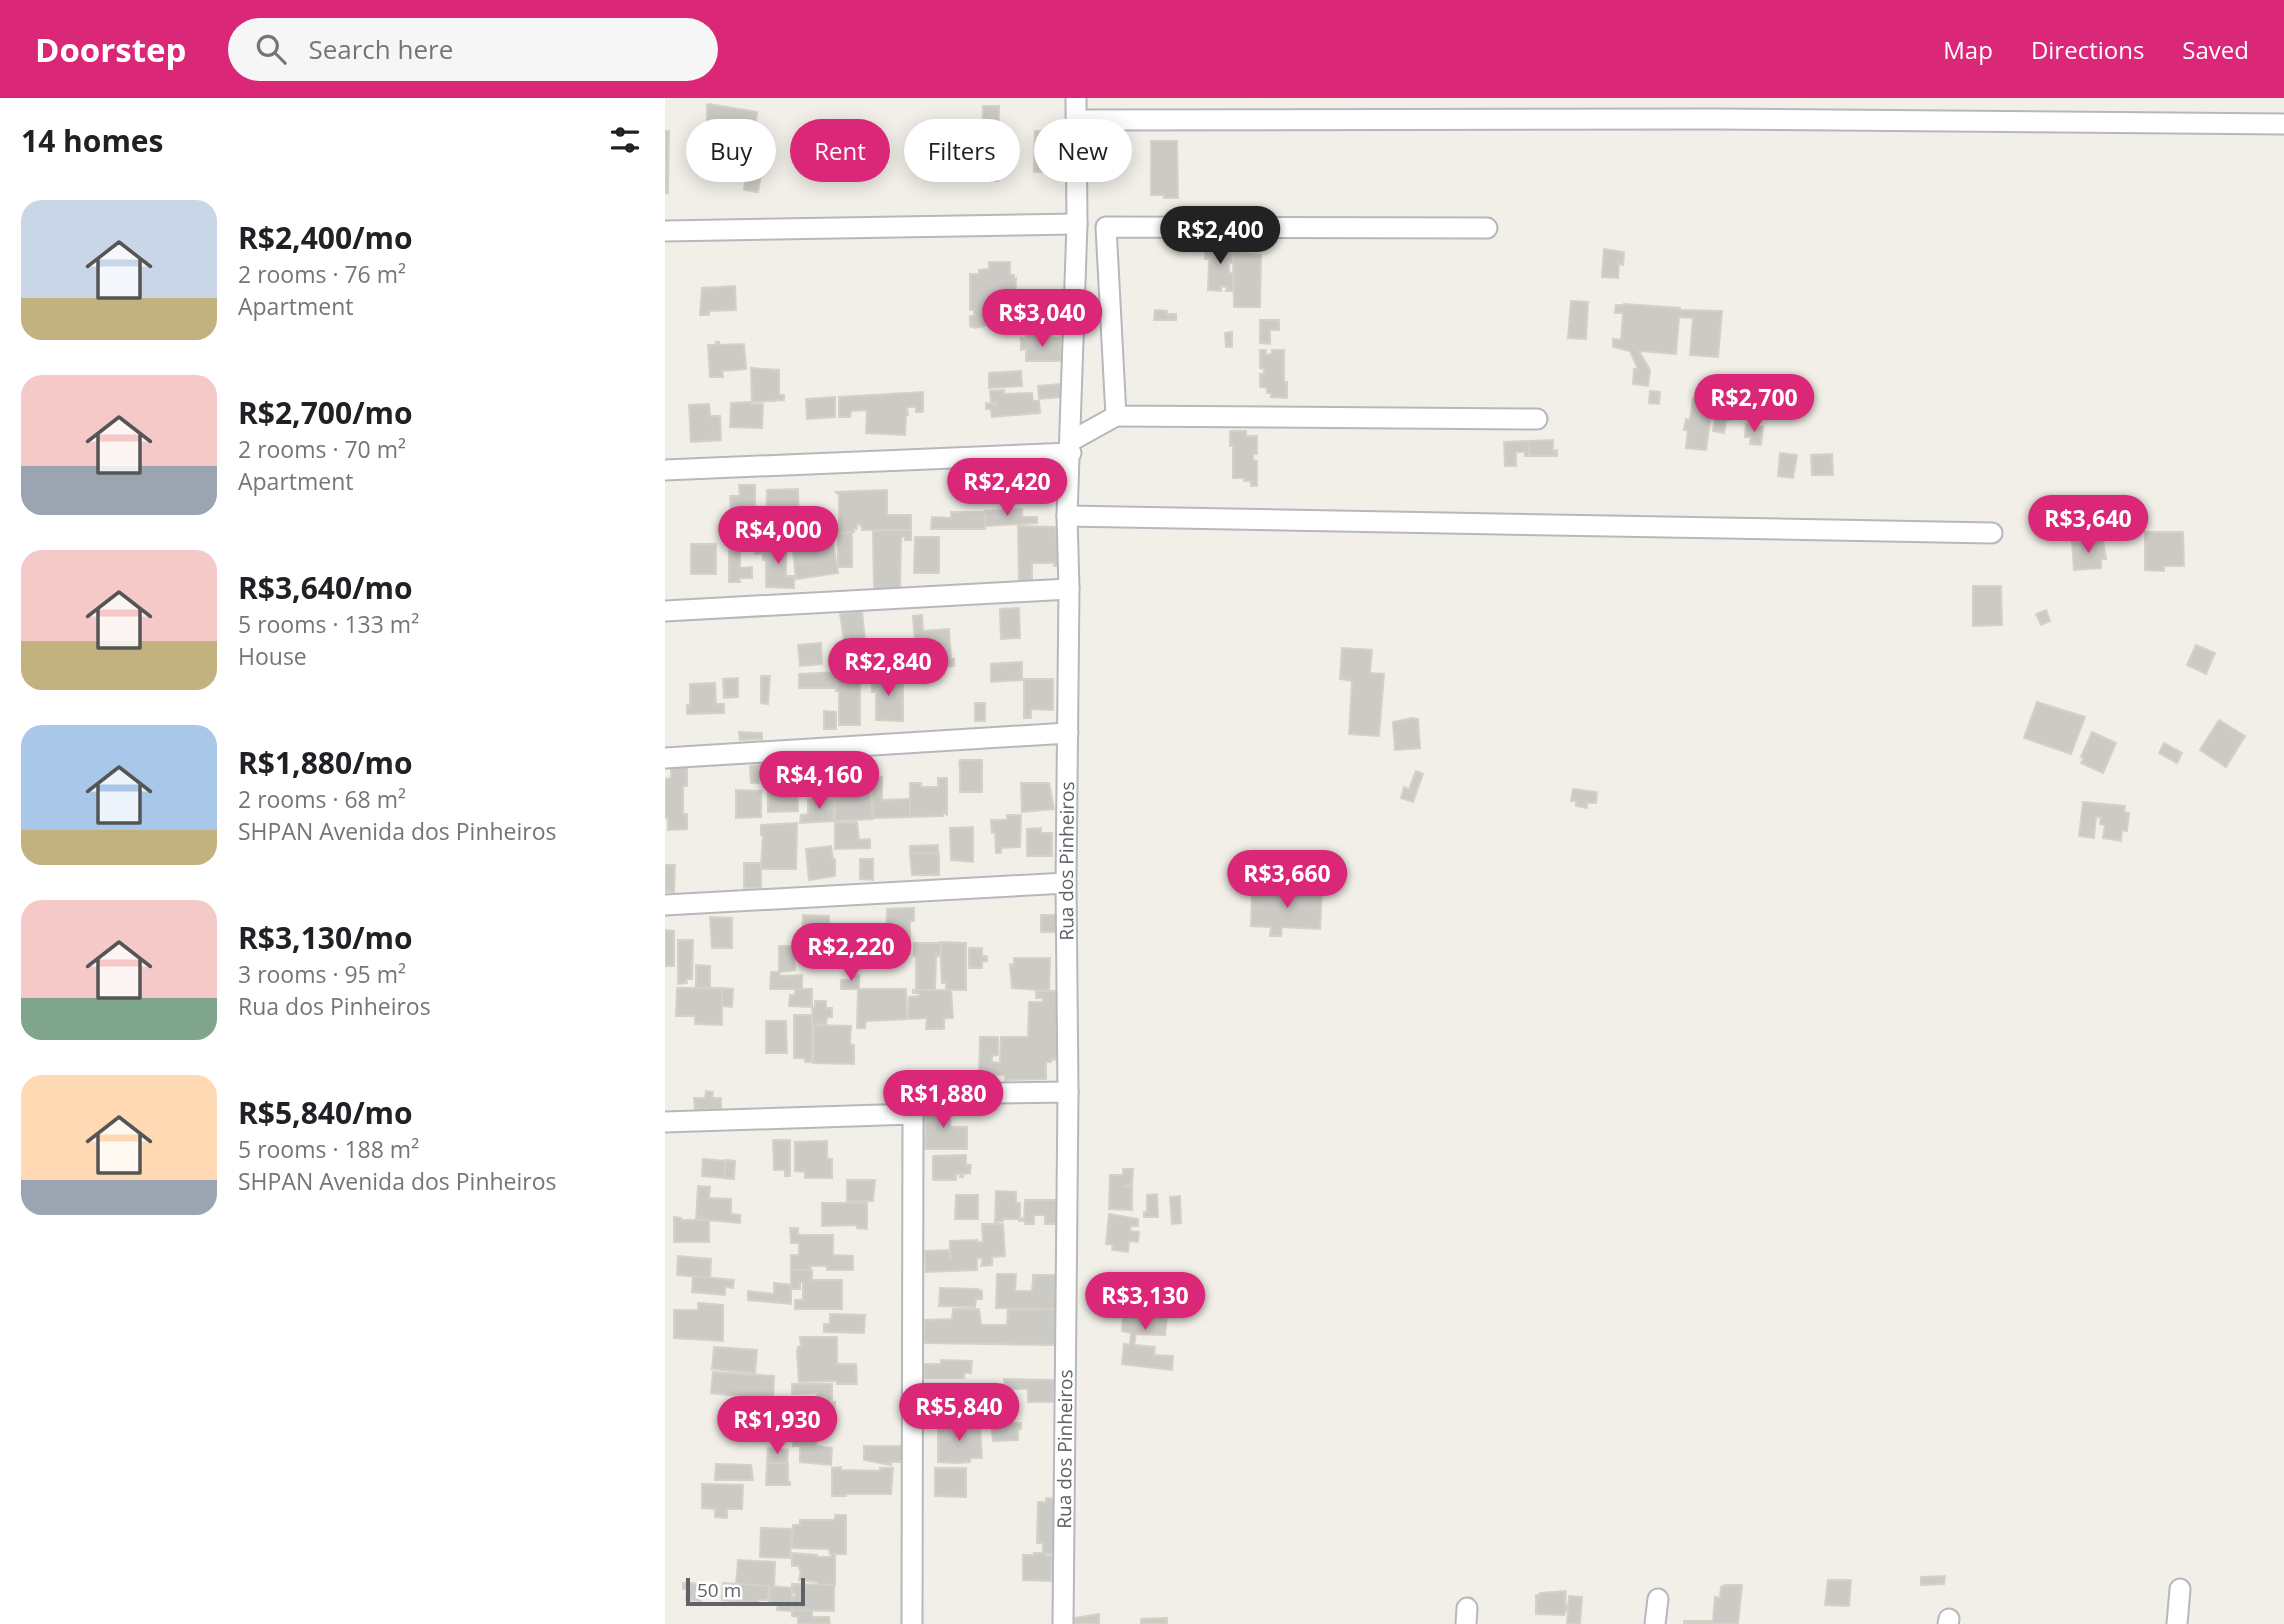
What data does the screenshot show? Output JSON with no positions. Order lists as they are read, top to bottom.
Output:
{
  "streets": {
    "street": ["Rua dos Pinheiros"]
  },
  "scale_bar": "50 m",
  "page": {
    "header": "Doorstep",
    "search": "Search here",
    "nav": ["Map", "Directions", "Saved"],
    "heading": "14 homes",
    "chip": [
      "Buy",
      "Rent",
      "Filters",
      "New"
    ],
    "list": [
      {
        "name": "R$2,400/mo",
        "note": "2 rooms · 76 m² · Apartment"
      },
      {
        "name": "R$2,700/mo",
        "note": "2 rooms · 70 m² · Apartment"
      },
      {
        "name": "R$3,640/mo",
        "note": "5 rooms · 133 m² · House"
      },
      {
        "name": "R$1,880/mo",
        "note": "2 rooms · 68 m² · SHPAN Avenida dos Pinheiros"
      },
      {
        "name": "R$3,130/mo",
        "note": "3 rooms · 95 m² · Rua dos Pinheiros"
      },
      {
        "name": "R$5,840/mo",
        "note": "5 rooms · 188 m² · SHPAN Avenida dos Pinheiros"
      }
    ],
    "price": [
      "R$2,400",
      "R$3,040",
      "R$2,700",
      "R$2,420",
      "R$3,640",
      "R$4,000",
      "R$2,840",
      "R$4,160",
      "R$3,660",
      "R$2,220",
      "R$1,880",
      "R$3,130",
      "R$5,840",
      "R$1,930"
    ],
    "scale": "50 m"
  }
}
